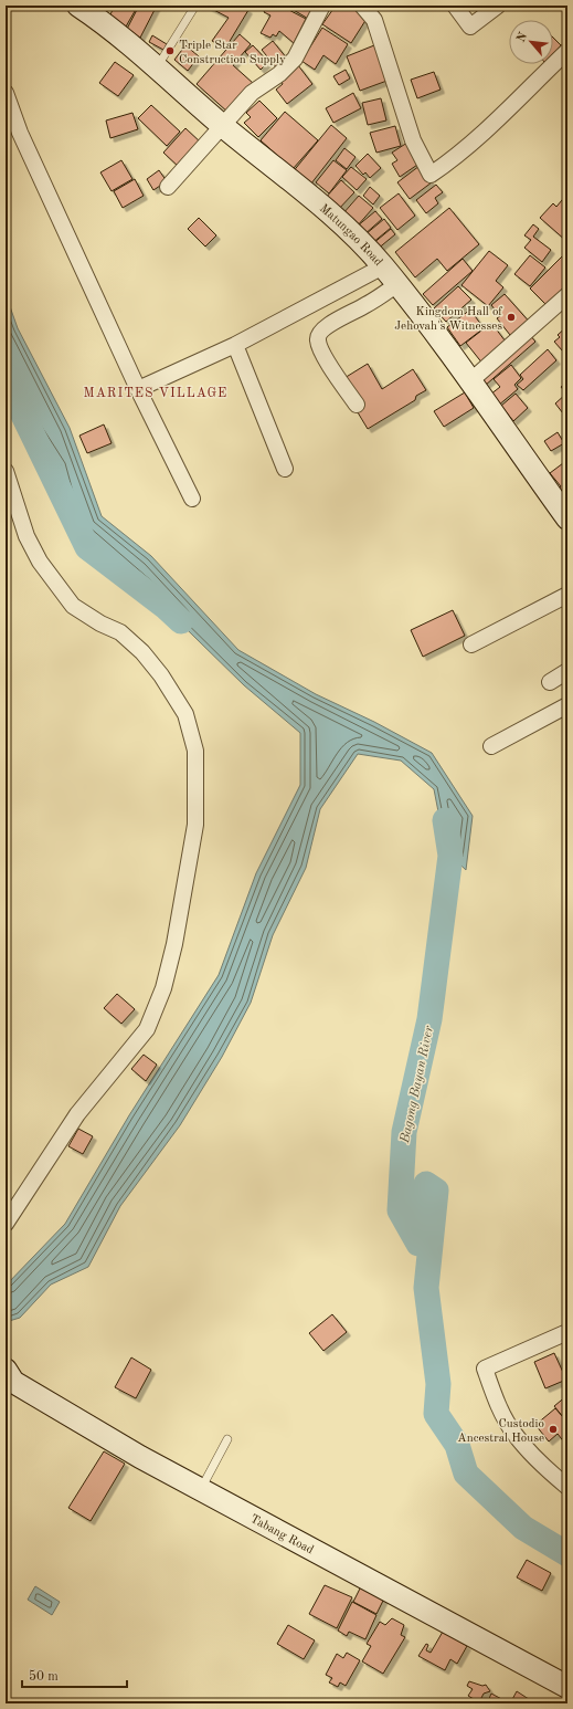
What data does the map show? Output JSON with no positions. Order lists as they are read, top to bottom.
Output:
{
  "streets": {
    "main road": ["Matungao Road", "Tabang Road"]
  },
  "districts": ["MARITES VILLAGE"],
  "water": ["Bagong Bayan River"],
  "places": ["Triple Star Construction Supply", "Kingdom Hall of Jehovah's Witnesses", "Custodio Ancestral House"],
  "scale_bar": "50 m",
  "north": "top left"
}
